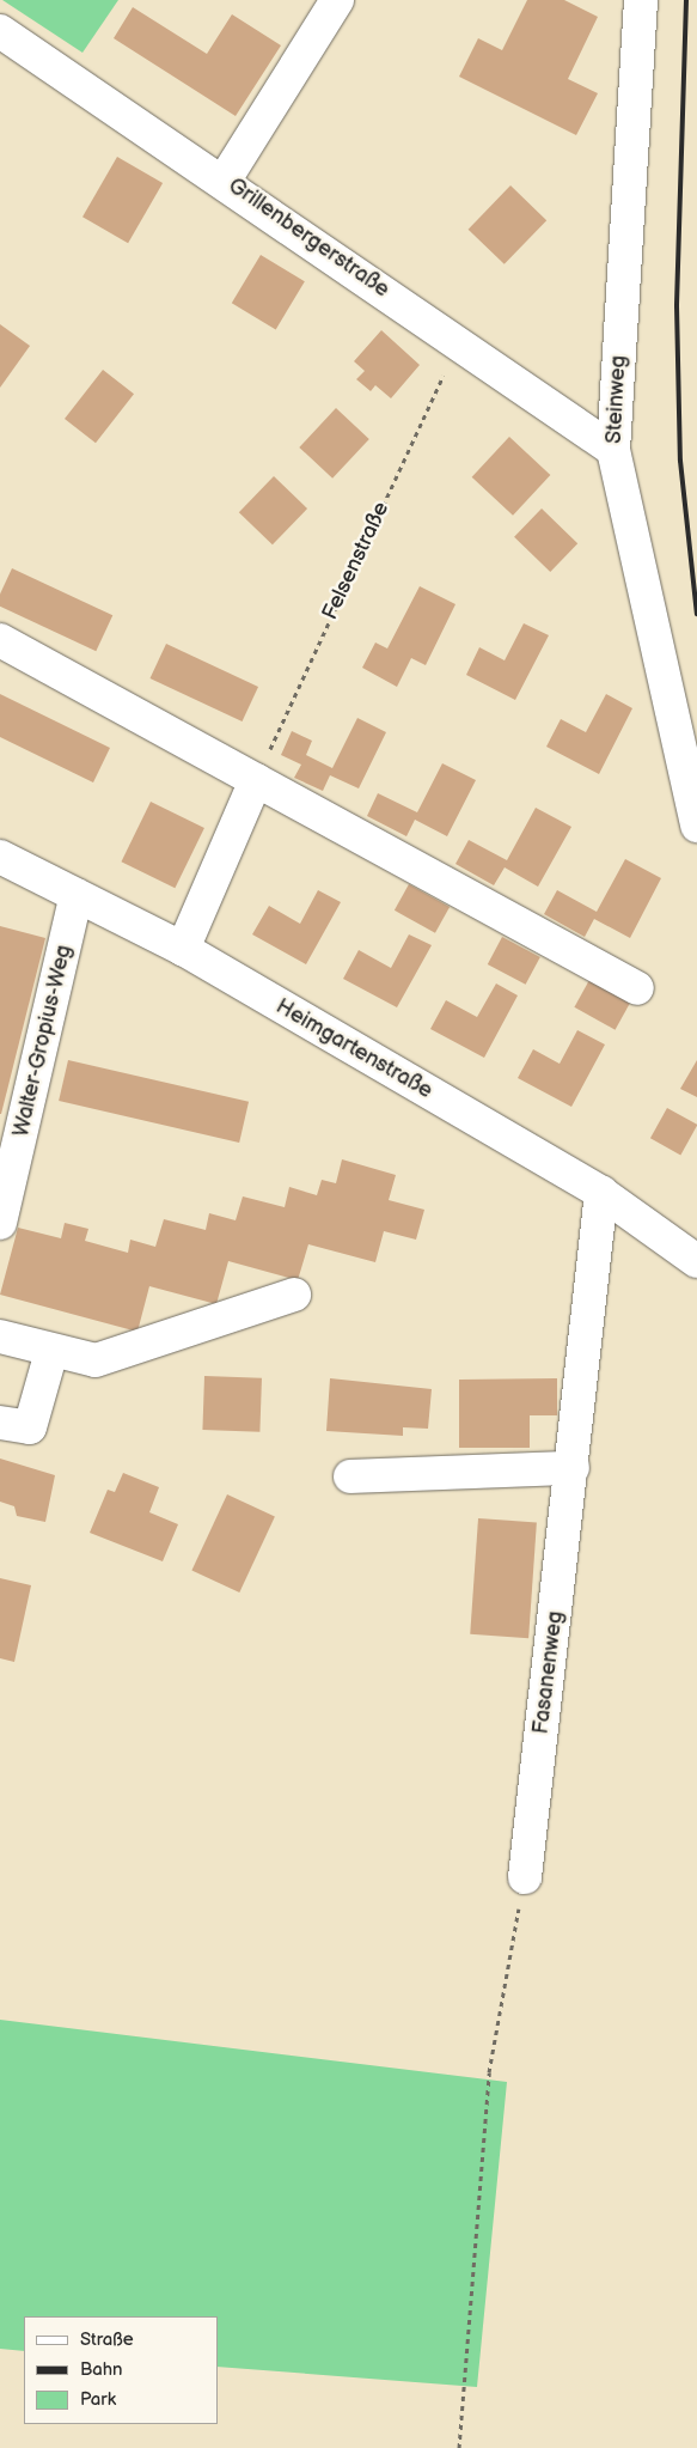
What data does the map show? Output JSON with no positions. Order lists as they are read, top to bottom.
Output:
{
  "streets": {
    "street": [
      "Grillenbergerstraße",
      "Steinweg",
      "Walter-Gropius-Weg",
      "Heimgartenstraße",
      "Fasanenweg"
    ],
    "path": ["Felsenstraße"]
  },
  "crossings": [
    ["Grillenbergerstraße", "Steinweg"],
    ["Grillenbergerstraße", "Felsenstraße"],
    ["Walter-Gropius-Weg", "Heimgartenstraße"],
    ["Heimgartenstraße", "Fasanenweg"]
  ],
  "legend": ["Straße", "Bahn", "Park"]
}
